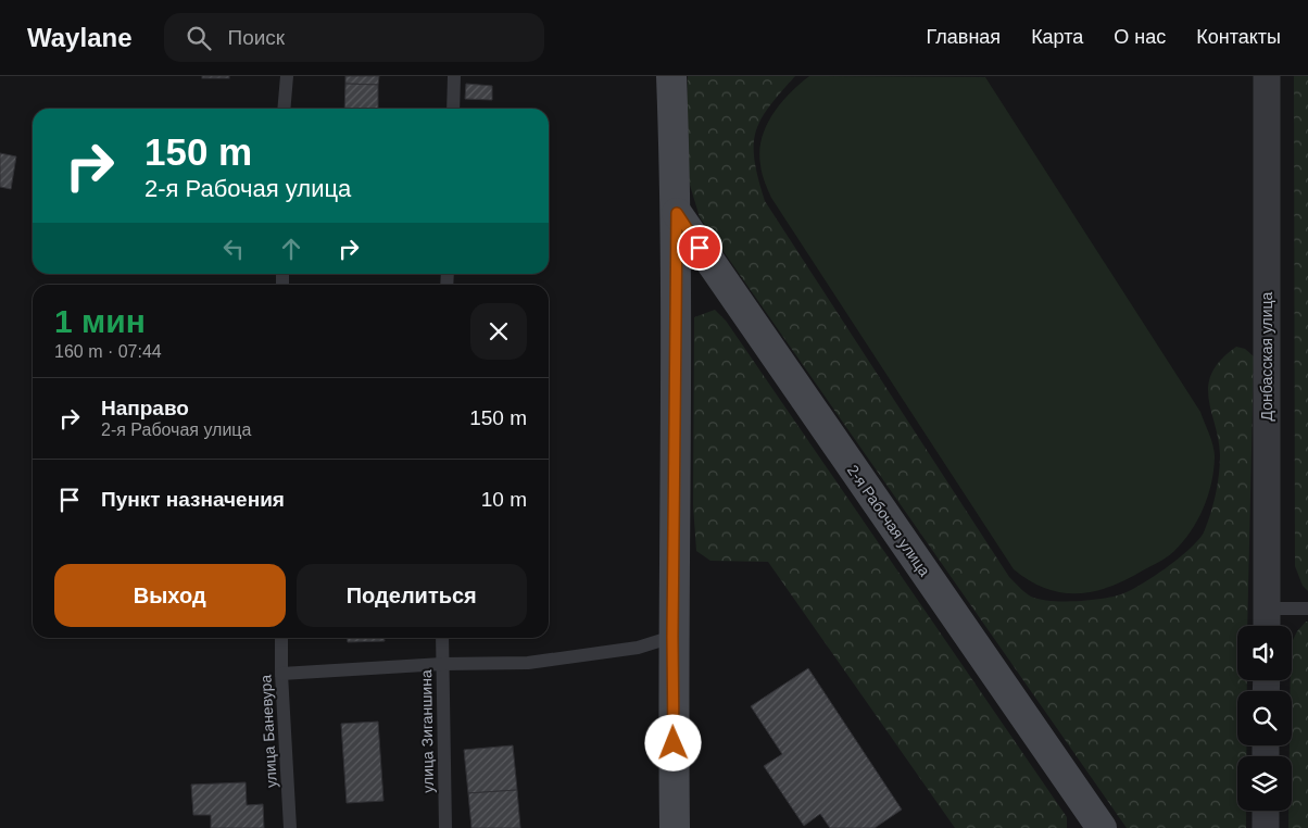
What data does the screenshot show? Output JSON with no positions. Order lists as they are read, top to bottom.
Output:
{
  "streets": {
    "main road": ["2-я Рабочая улица"],
    "street": ["Донбасская улица"],
    "lane": ["улица Баневура", "улица Зиганшина"]
  },
  "page": {
    "header": "Waylane",
    "search": "Поиск",
    "nav": [
      "Главная",
      "Карта",
      "О нас",
      "Контакты"
    ],
    "turn": ["150 m", "2-я Рабочая улица"],
    "heading": ["1 мин", "160 m · 07:44"],
    "list": [
      {
        "name": "Направо",
        "note": "2-я Рабочая улица",
        "value": "150 m"
      },
      {
        "name": "Пункт назначения",
        "value": "10 m"
      }
    ],
    "buttons": ["Выход", "Поделиться"]
  }
}
